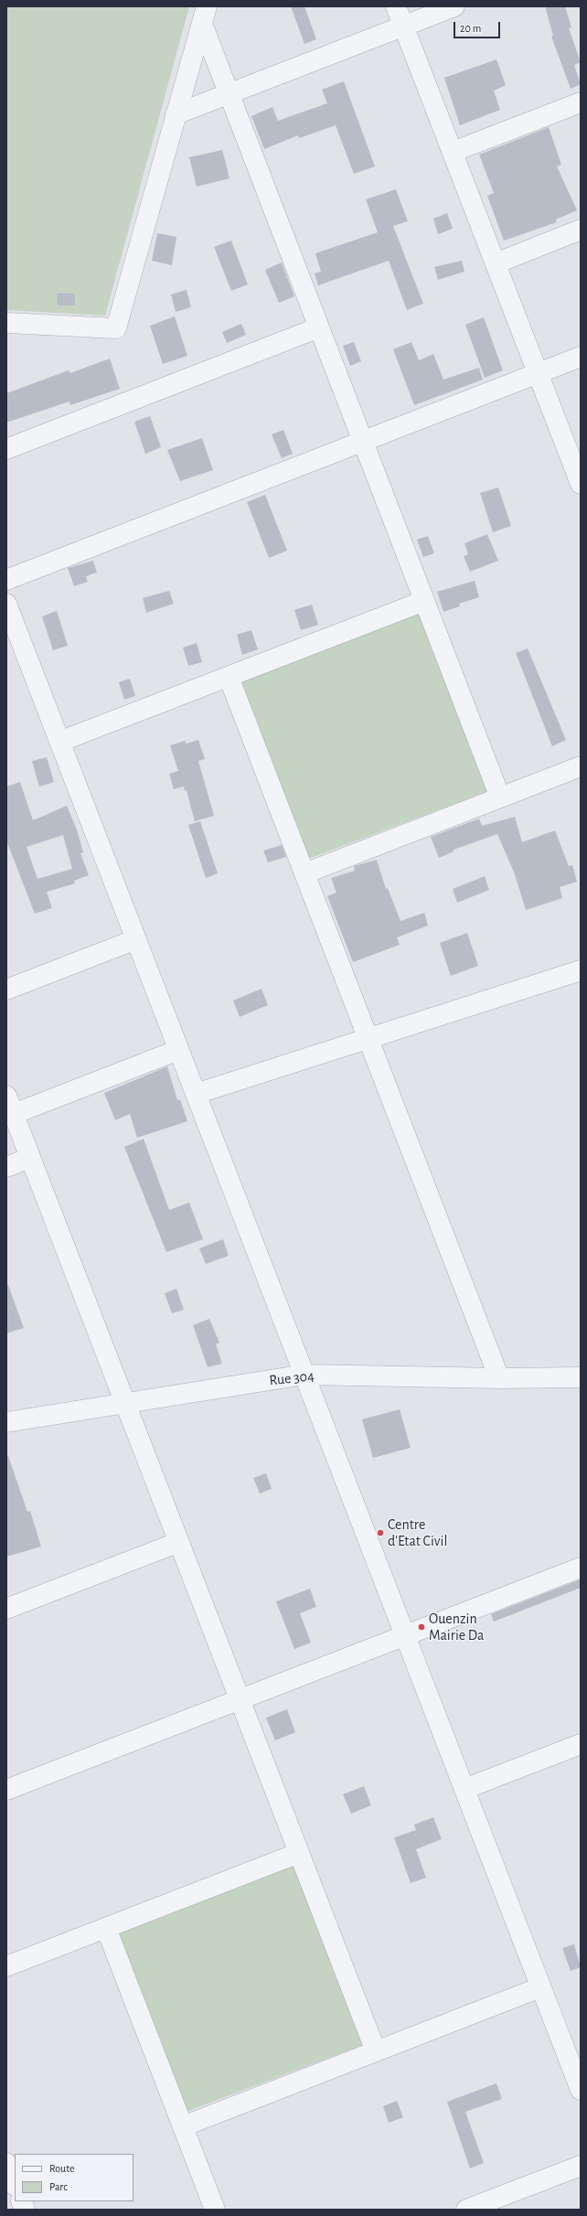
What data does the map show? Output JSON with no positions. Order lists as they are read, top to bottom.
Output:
{
  "streets": {
    "street": ["Rue 304"]
  },
  "places": ["Centre d'Etat Civil", "Ouenzin Mairie Da"],
  "legend": ["Route", "Parc"],
  "scale_bar": "20 m"
}
